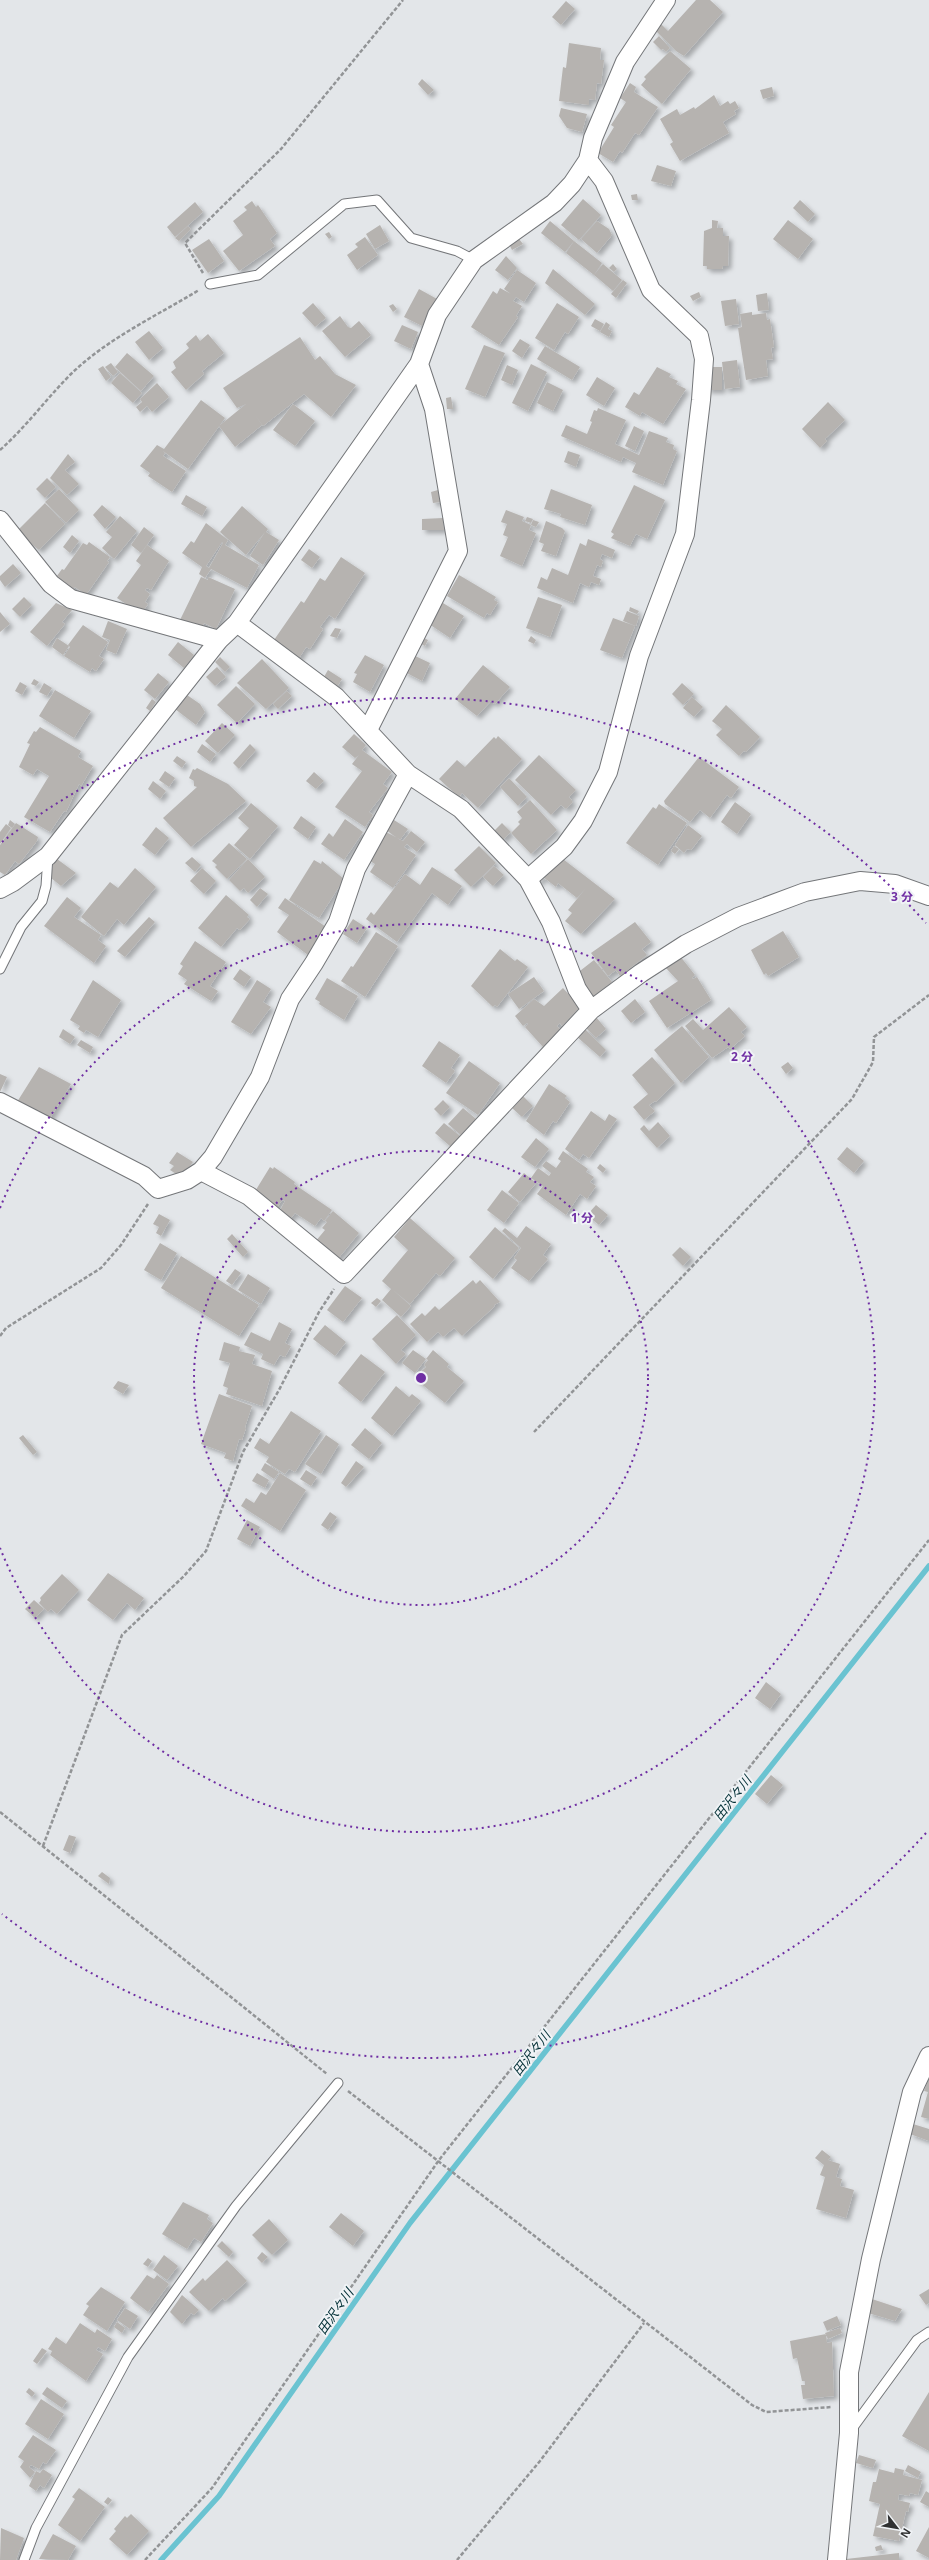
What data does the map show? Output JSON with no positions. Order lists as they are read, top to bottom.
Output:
{
  "water": ["田沢々川"],
  "north": "bottom right",
  "rings": ["3 分", "2 分", "1 分"]
}
